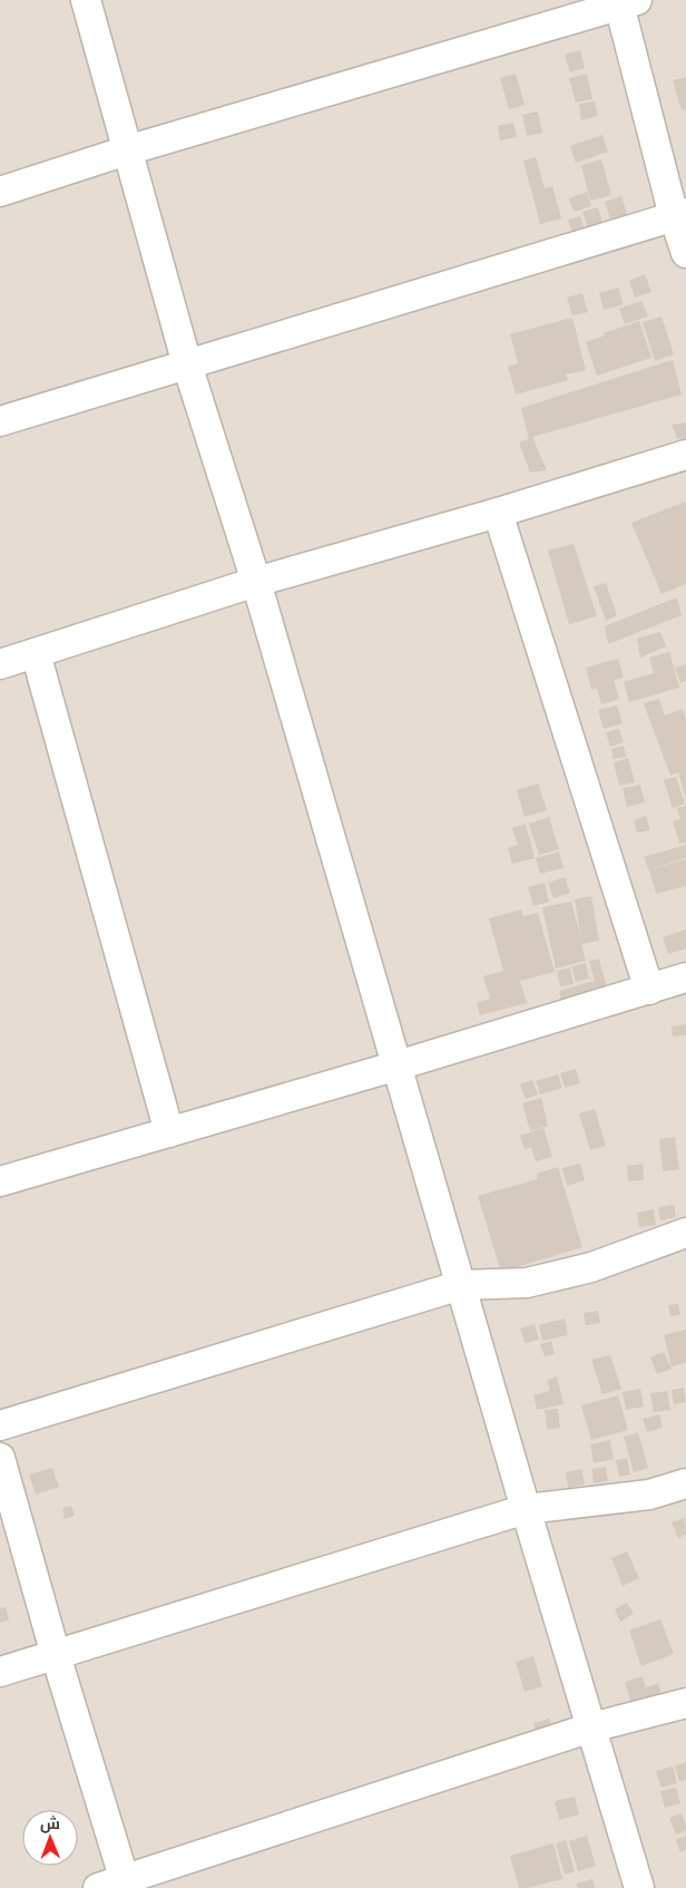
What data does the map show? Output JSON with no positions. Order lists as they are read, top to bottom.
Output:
{
  "north": "top"
}
